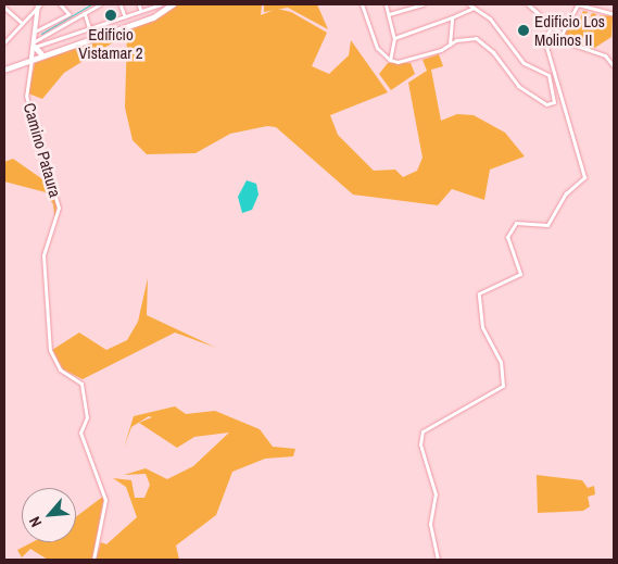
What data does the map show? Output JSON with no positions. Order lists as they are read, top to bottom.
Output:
{
  "streets": {
    "street": ["Camino Pataura"]
  },
  "places": ["Edificio Vistamar 2", "Edificio Los Molinos II"],
  "north": "bottom left"
}
